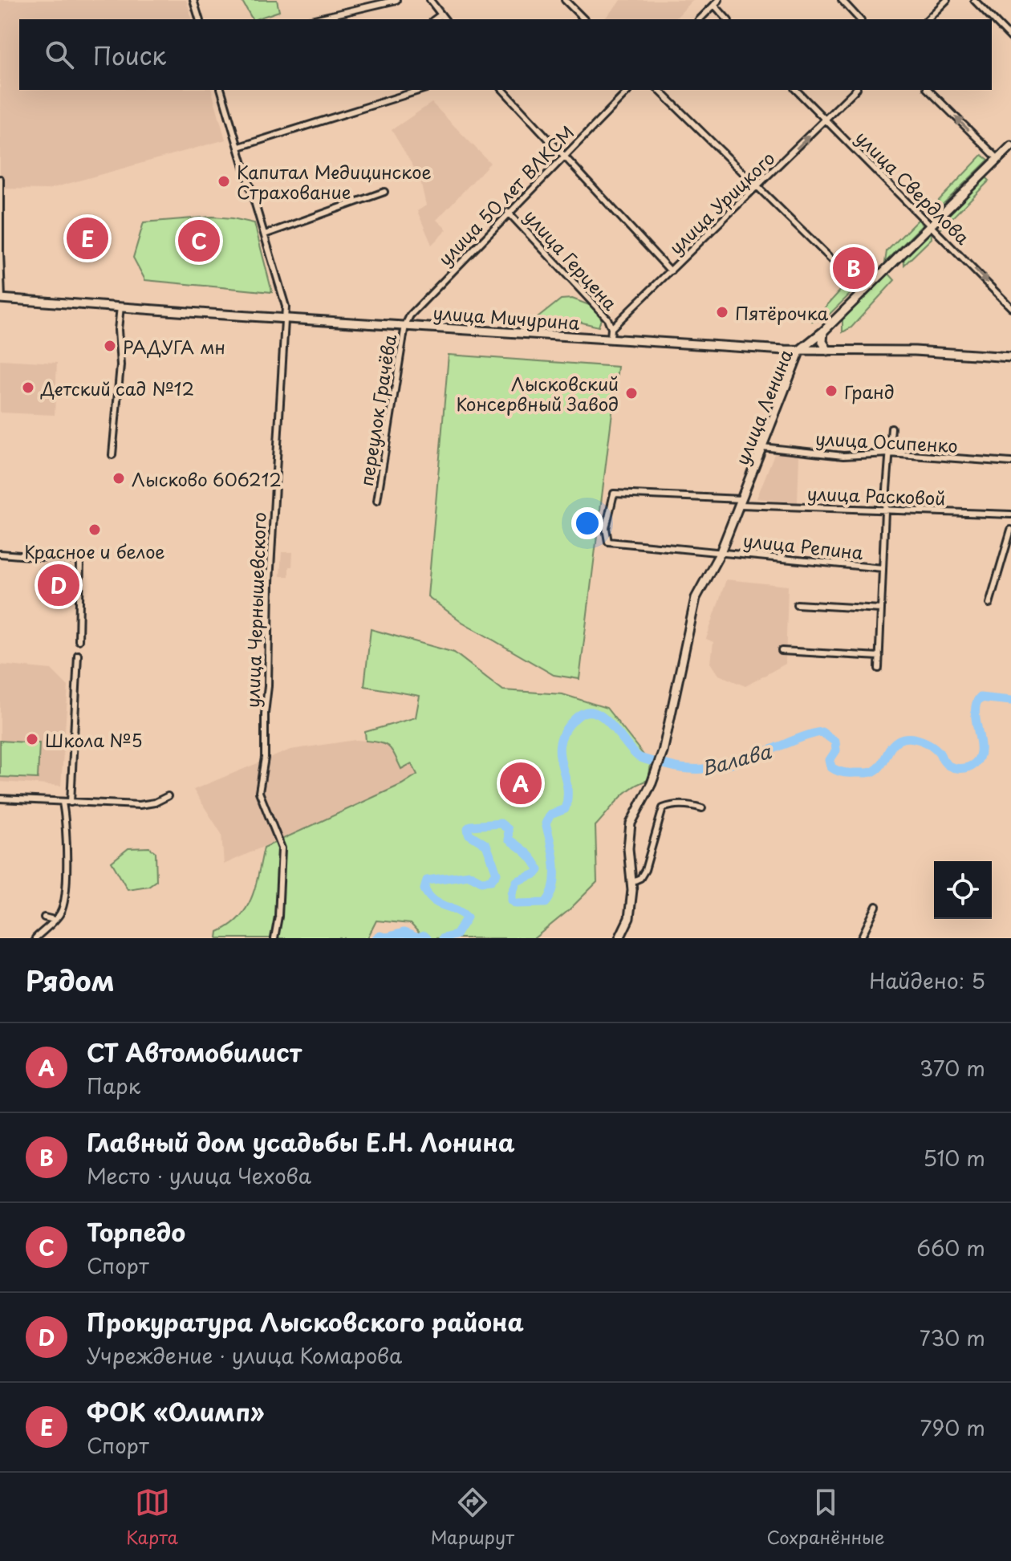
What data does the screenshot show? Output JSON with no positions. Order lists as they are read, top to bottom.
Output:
{
  "streets": {
    "main road": ["улица Мичурина", "улица Ленина"],
    "street": [
      "улица Свердлова",
      "улица 50 лет ВЛКСМ",
      "улица Урицкого",
      "улица Герцена",
      "переулок Грачёва",
      "улица Осипенко",
      "улица Расковой",
      "улица Репина",
      "улица Чернышевского"
    ]
  },
  "crossings": [
    ["улица Свердлова", "улица Урицкого"],
    ["улица Свердлова", "улица Ленина"],
    ["улица 50 лет ВЛКСМ", "улица Герцена"],
    ["улица 50 лет ВЛКСМ", "улица Мичурина"],
    ["улица 50 лет ВЛКСМ", "переулок Грачёва"],
    ["улица Урицкого", "улица Герцена"],
    ["улица Мичурина", "улица Ленина"],
    ["улица Мичурина", "переулок Грачёва"],
    ["улица Мичурина", "улица Чернышевского"],
    ["улица Ленина", "улица Осипенко"],
    ["улица Ленина", "улица Расковой"],
    ["улица Ленина", "улица Репина"],
    ["улица Расковой", "улица Репина"]
  ],
  "one_way": ["улица Свердлова"],
  "water": ["Валава"],
  "places": [
    "Капитал Медицинское Страхование",
    "Пятёрочка",
    "РАДУГА мн",
    "Детский сад №12",
    "Гранд",
    "Лысковский Консервный Завод",
    "Лысково 606212",
    "Красное и белое",
    "Школа №5"
  ],
  "page": {
    "search": "Поиск",
    "pins": [
      "E",
      "C",
      "B",
      "D",
      "A"
    ],
    "heading": ["Рядом", "Найдено: 5"],
    "list": [
      {
        "mark": "A",
        "name": "СТ Автомобилист",
        "note": "Парк",
        "value": "370 m"
      },
      {
        "mark": "B",
        "name": "Главный дом усадьбы Е.Н. Лонина",
        "note": "Место · улица Чехова",
        "value": "510 m"
      },
      {
        "mark": "C",
        "name": "Торпедо",
        "note": "Спорт",
        "value": "660 m"
      },
      {
        "mark": "D",
        "name": "Прокуратура Лысковского района",
        "note": "Учреждение · улица Комарова",
        "value": "730 m"
      },
      {
        "mark": "E",
        "name": "ФОК «Олимп»",
        "note": "Спорт",
        "value": "790 m"
      }
    ],
    "nav": ["Карта", "Маршрут", "Сохранённые"]
  }
}
